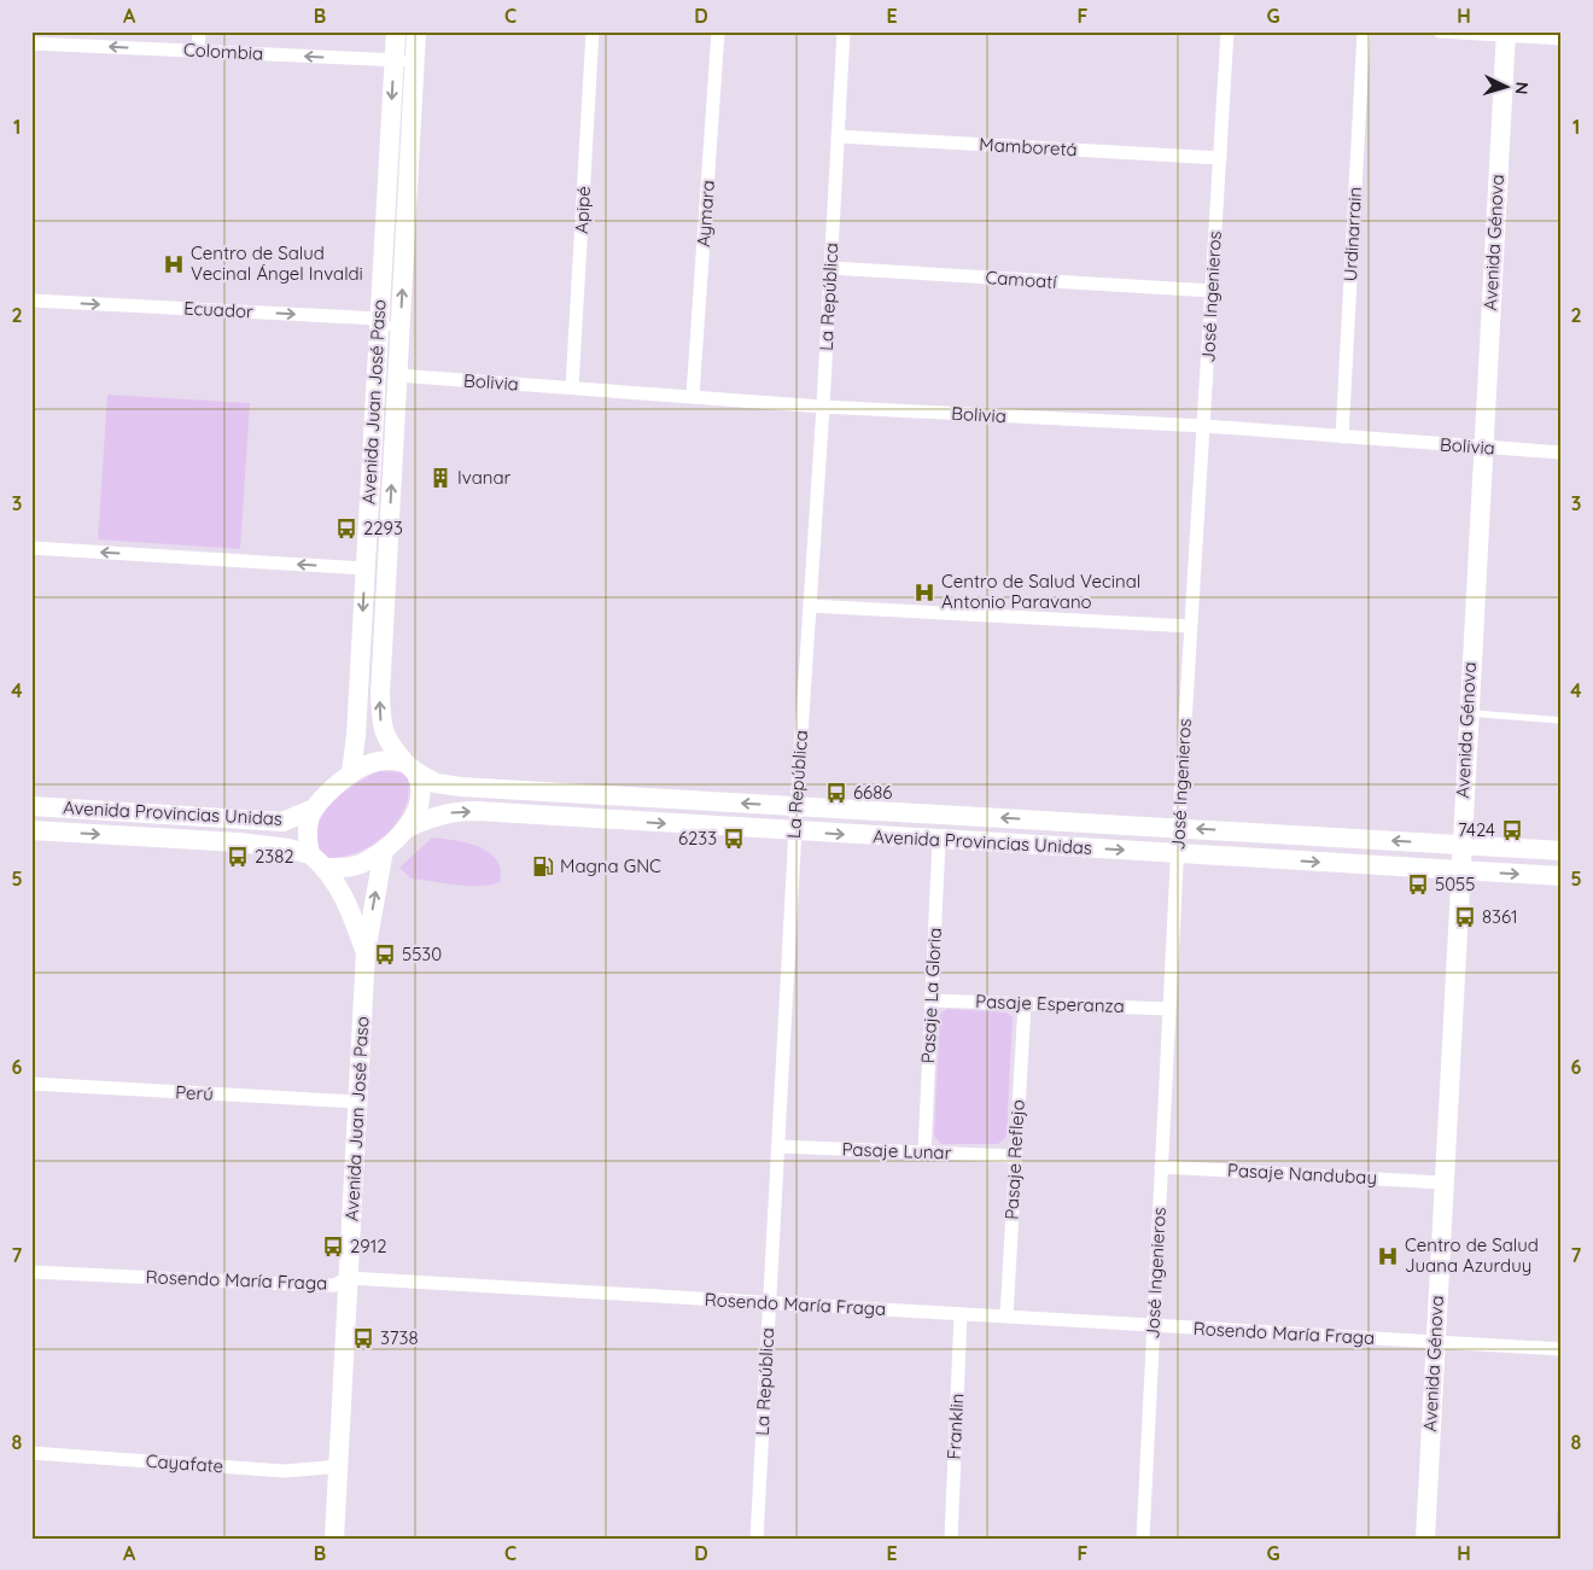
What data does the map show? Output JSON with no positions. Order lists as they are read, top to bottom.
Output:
{
  "streets": {
    "main road": ["Avenida Génova", "Avenida Juan José Paso", "Avenida Provincias Unidas"],
    "street": [
      "Colombia",
      "Mamboretá",
      "Apipé",
      "Aymara",
      "Urdinarrain",
      "Camoatí",
      "La República",
      "José Ingenieros",
      "Ecuador",
      "Bolivia",
      "Pasaje La Gloria",
      "Pasaje Esperanza",
      "Perú",
      "Pasaje Lunar",
      "Pasaje Reflejo",
      "Pasaje Nandubay",
      "Rosendo María Fraga",
      "Franklin",
      "Cayafate"
    ]
  },
  "crossings": [
    ["Colombia", "Avenida Juan José Paso"],
    ["Mamboretá", "La República"],
    ["Mamboretá", "José Ingenieros"],
    ["Apipé", "Bolivia"],
    ["Aymara", "Bolivia"],
    ["Urdinarrain", "Bolivia"],
    ["Avenida Génova", "Bolivia"],
    ["Avenida Génova", "Avenida Provincias Unidas"],
    ["Avenida Génova", "Pasaje Nandubay"],
    ["Avenida Génova", "Rosendo María Fraga"],
    ["Camoatí", "La República"],
    ["Camoatí", "José Ingenieros"],
    ["La República", "Bolivia"],
    ["La República", "Avenida Provincias Unidas"],
    ["La República", "Pasaje Lunar"],
    ["La República", "Rosendo María Fraga"],
    ["José Ingenieros", "Bolivia"],
    ["José Ingenieros", "Avenida Provincias Unidas"],
    ["José Ingenieros", "Pasaje Esperanza"],
    ["José Ingenieros", "Pasaje Nandubay"],
    ["José Ingenieros", "Rosendo María Fraga"],
    ["Ecuador", "Avenida Juan José Paso"],
    ["Bolivia", "Avenida Juan José Paso"],
    ["Avenida Juan José Paso", "Avenida Provincias Unidas"],
    ["Avenida Juan José Paso", "Perú"],
    ["Avenida Juan José Paso", "Rosendo María Fraga"],
    ["Avenida Juan José Paso", "Cayafate"],
    ["Avenida Provincias Unidas", "Pasaje La Gloria"],
    ["Pasaje La Gloria", "Pasaje Esperanza"],
    ["Pasaje La Gloria", "Pasaje Lunar"],
    ["Pasaje Esperanza", "Pasaje Reflejo"],
    ["Pasaje Lunar", "Pasaje Reflejo"],
    ["Pasaje Reflejo", "Rosendo María Fraga"],
    ["Rosendo María Fraga", "Franklin"]
  ],
  "one_way": ["Colombia", "Ecuador"],
  "places": {
    "hospital": ["Centro de Salud Vecinal Ángel Invaldi", "Centro de Salud Vecinal Antonio Paravano", "Centro de Salud Juana Azurduy"],
    "building": ["Ivanar"],
    "bus stop": [
      "2293",
      "6686",
      "7424",
      "6233",
      "2382",
      "5055",
      "8361",
      "5530",
      "2912",
      "3738"
    ],
    "fuel station": ["Magna GNC"]
  },
  "north": "right",
  "grid": {
    "columns": [
      "A",
      "B",
      "C",
      "D",
      "E",
      "F",
      "G",
      "H"
    ],
    "rows": [
      "1",
      "2",
      "3",
      "4",
      "5",
      "6",
      "7",
      "8"
    ]
  }
}
